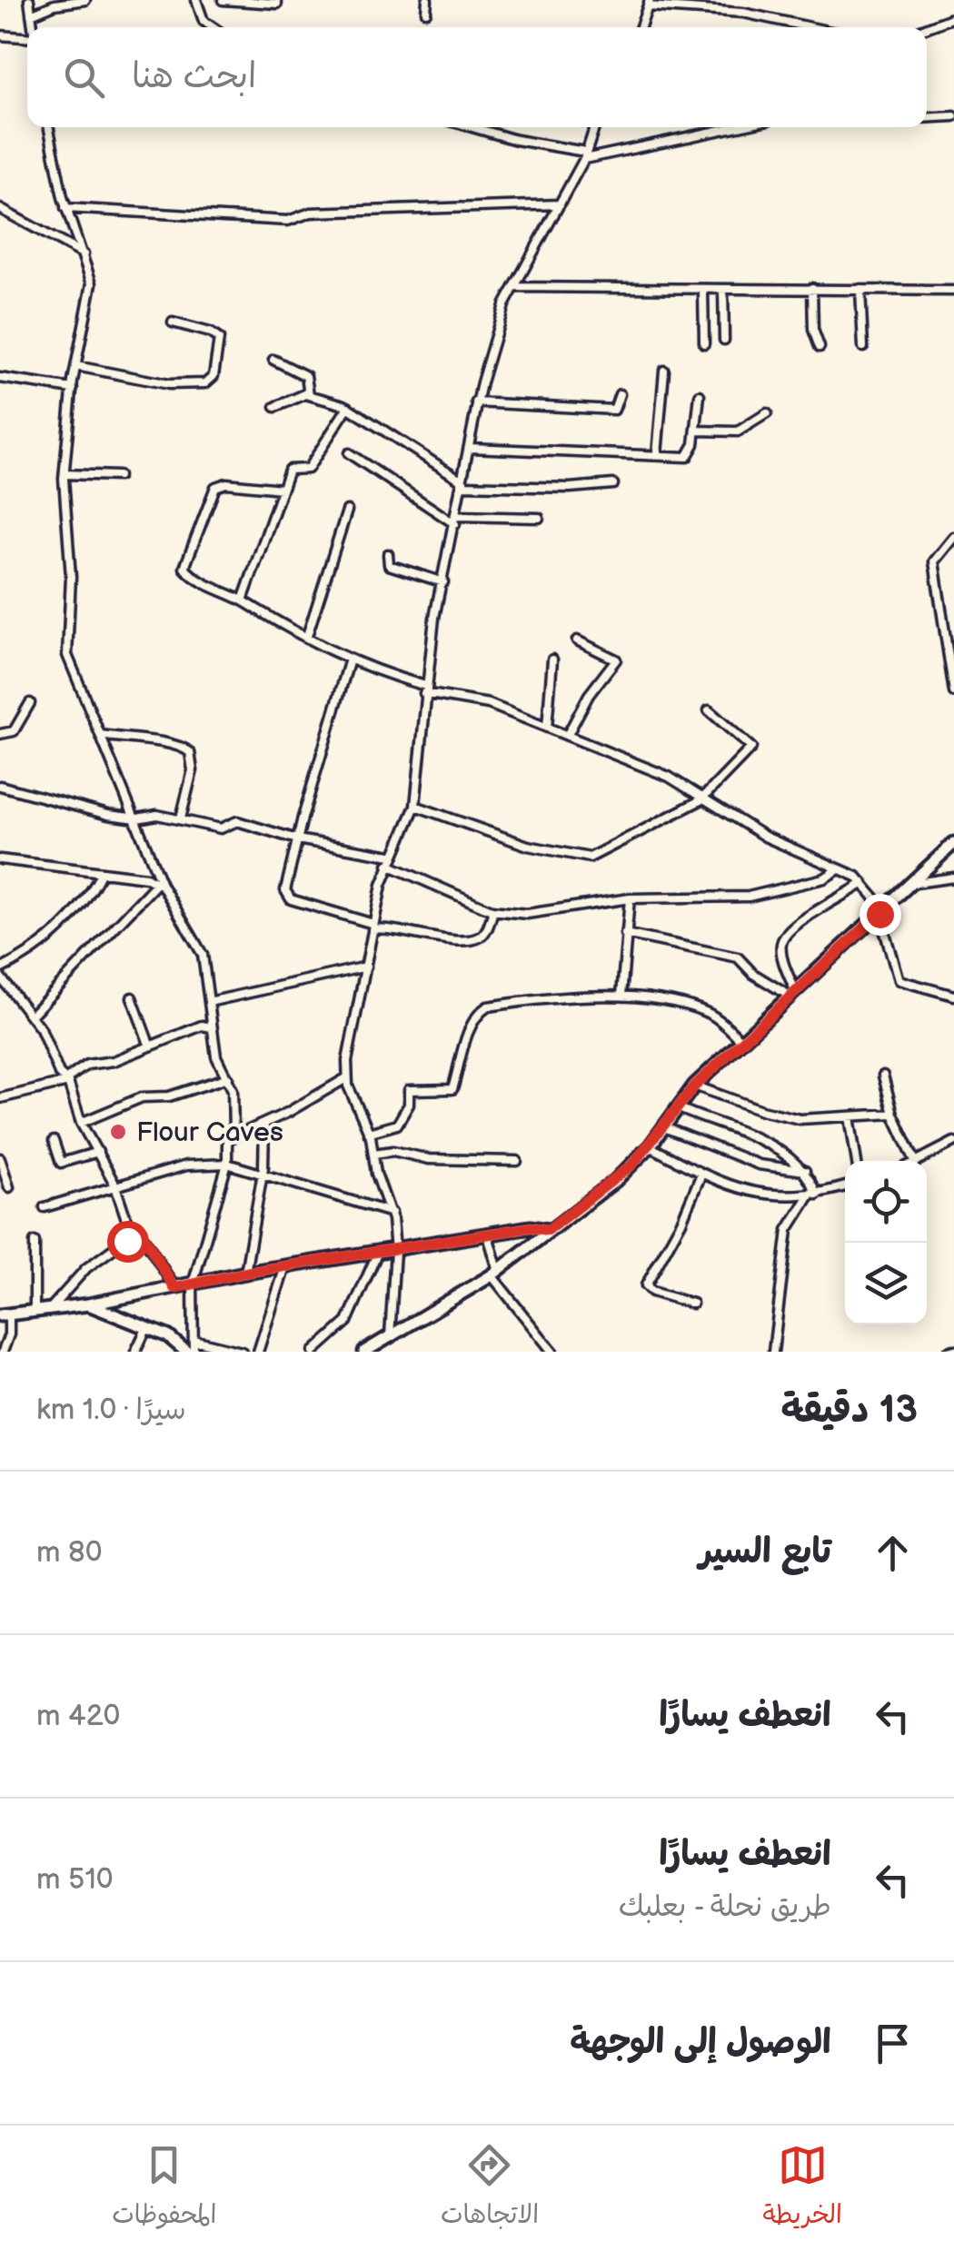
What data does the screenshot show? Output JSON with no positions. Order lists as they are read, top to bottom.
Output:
{
  "places": ["Flour Caves"],
  "page": {
    "search": "ابحث هنا",
    "heading": ["13 دقيقة", "سيرًا · 1.0 km"],
    "list": [
      ["تابع السير", "80 m"],
      ["انعطف يسارًا", "420 m"],
      ["انعطف يسارًا", "طريق نحلة - بعلبك", "510 m"],
      "الوصول إلى الوجهة"
    ],
    "nav": ["الخريطة", "الاتجاهات", "المحفوظات"]
  }
}
